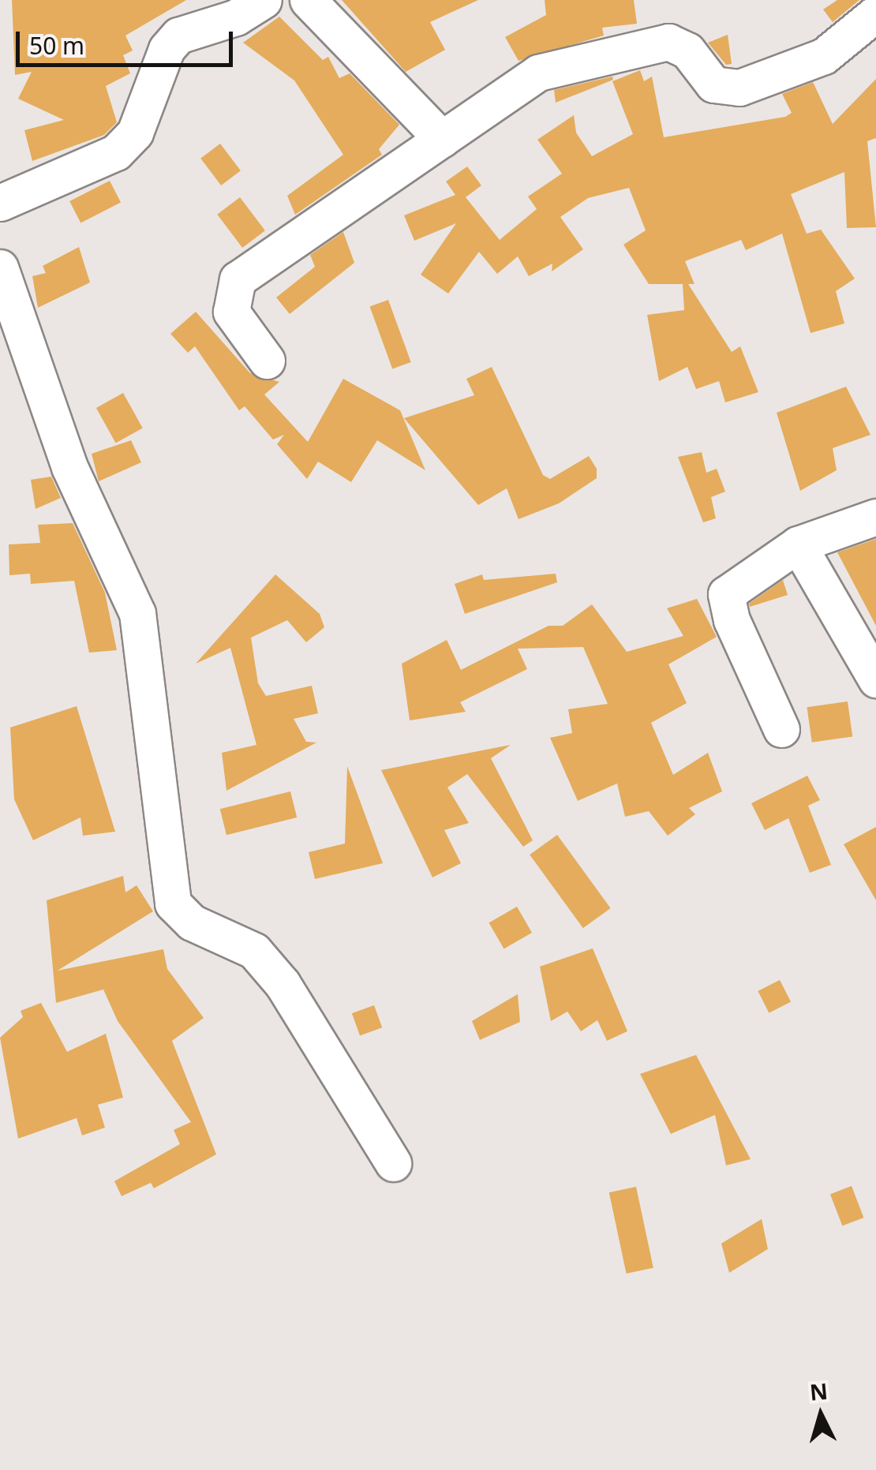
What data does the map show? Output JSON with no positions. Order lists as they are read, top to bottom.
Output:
{
  "scale_bar": "50 m",
  "north": "top"
}
